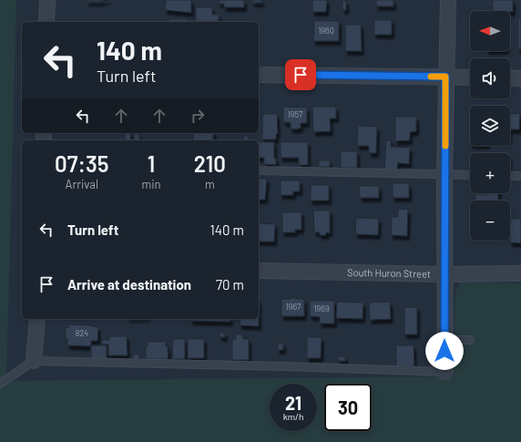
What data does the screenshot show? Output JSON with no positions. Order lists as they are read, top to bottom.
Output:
{
  "streets": {
    "street": ["South Huron Street"]
  },
  "house_numbers": [
    "1960",
    "1957",
    "1967",
    "1969",
    "824"
  ],
  "north": "left",
  "page": {
    "map_buttons": ["+", "−"],
    "turn": ["140 m", "Turn left"],
    "eta": [
      "07:35",
      "Arrival",
      "1",
      "min",
      "210",
      "m"
    ],
    "list": [
      {
        "name": "Turn left",
        "value": "140 m"
      },
      {
        "name": "Arrive at destination",
        "value": "70 m"
      }
    ],
    "speed": "21 km/h",
    "limit": "30"
  }
}
